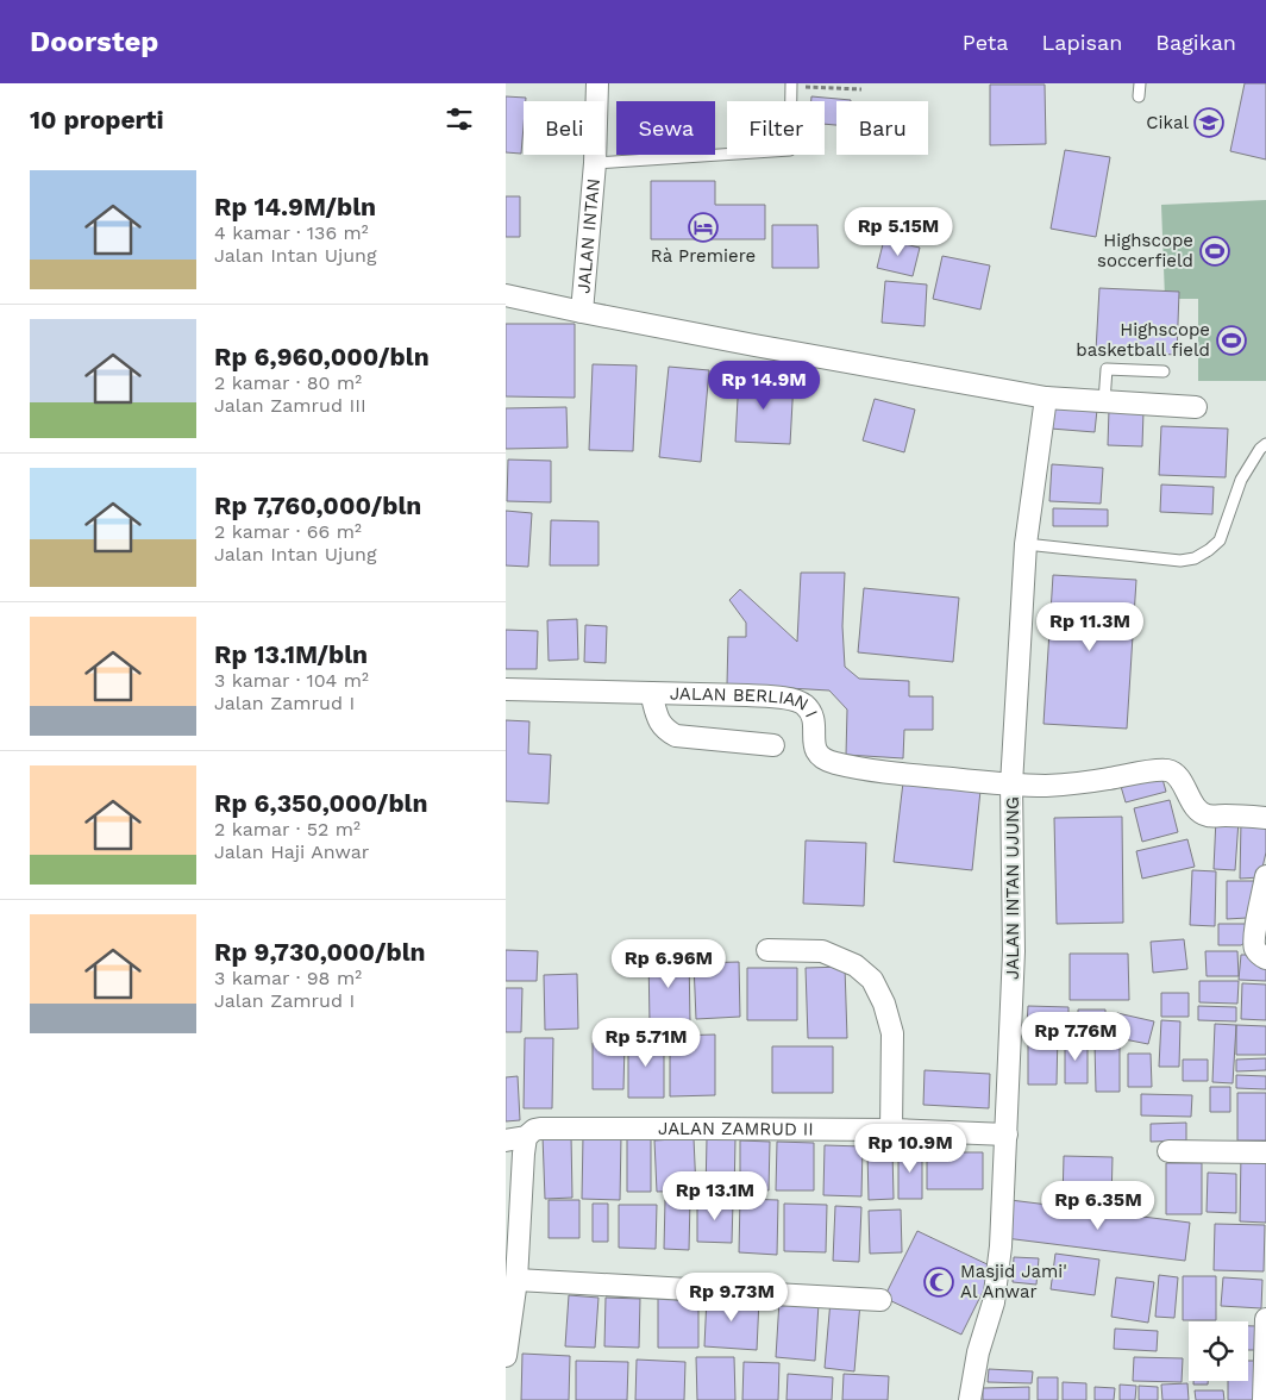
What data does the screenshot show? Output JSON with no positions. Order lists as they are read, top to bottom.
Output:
{
  "streets": {
    "street": [
      "JALAN INTAN",
      "JALAN BERLIAN I",
      "JALAN INTAN UJUNG",
      "JALAN ZAMRUD II"
    ]
  },
  "crossings": [
    ["JALAN BERLIAN I", "JALAN INTAN UJUNG"],
    ["JALAN INTAN UJUNG", "JALAN ZAMRUD II"]
  ],
  "places": {
    "school or university": ["Cikal"],
    "hotel": ["Rà Premiere"],
    "sports": ["Highscope soccerfield", "Highscope basketball field"],
    "mosque": ["Masjid Jami' Al Anwar"]
  },
  "page": {
    "header": "Doorstep",
    "nav": ["Peta", "Lapisan", "Bagikan"],
    "heading": "10 properti",
    "chip": [
      "Beli",
      "Sewa",
      "Filter",
      "Baru"
    ],
    "list": [
      {
        "name": "Rp 14.9M/bln",
        "note": "4 kamar · 136 m² · Jalan Intan Ujung"
      },
      {
        "name": "Rp 6,960,000/bln",
        "note": "2 kamar · 80 m² · Jalan Zamrud III"
      },
      {
        "name": "Rp 7,760,000/bln",
        "note": "2 kamar · 66 m² · Jalan Intan Ujung"
      },
      {
        "name": "Rp 13.1M/bln",
        "note": "3 kamar · 104 m² · Jalan Zamrud I"
      },
      {
        "name": "Rp 6,350,000/bln",
        "note": "2 kamar · 52 m² · Jalan Haji Anwar"
      },
      {
        "name": "Rp 9,730,000/bln",
        "note": "3 kamar · 98 m² · Jalan Zamrud I"
      }
    ],
    "price": [
      "Rp 5.15M",
      "Rp 14.9M",
      "Rp 11.3M",
      "Rp 6.96M",
      "Rp 7.76M",
      "Rp 5.71M",
      "Rp 10.9M",
      "Rp 13.1M",
      "Rp 6.35M",
      "Rp 9.73M"
    ]
  }
}
